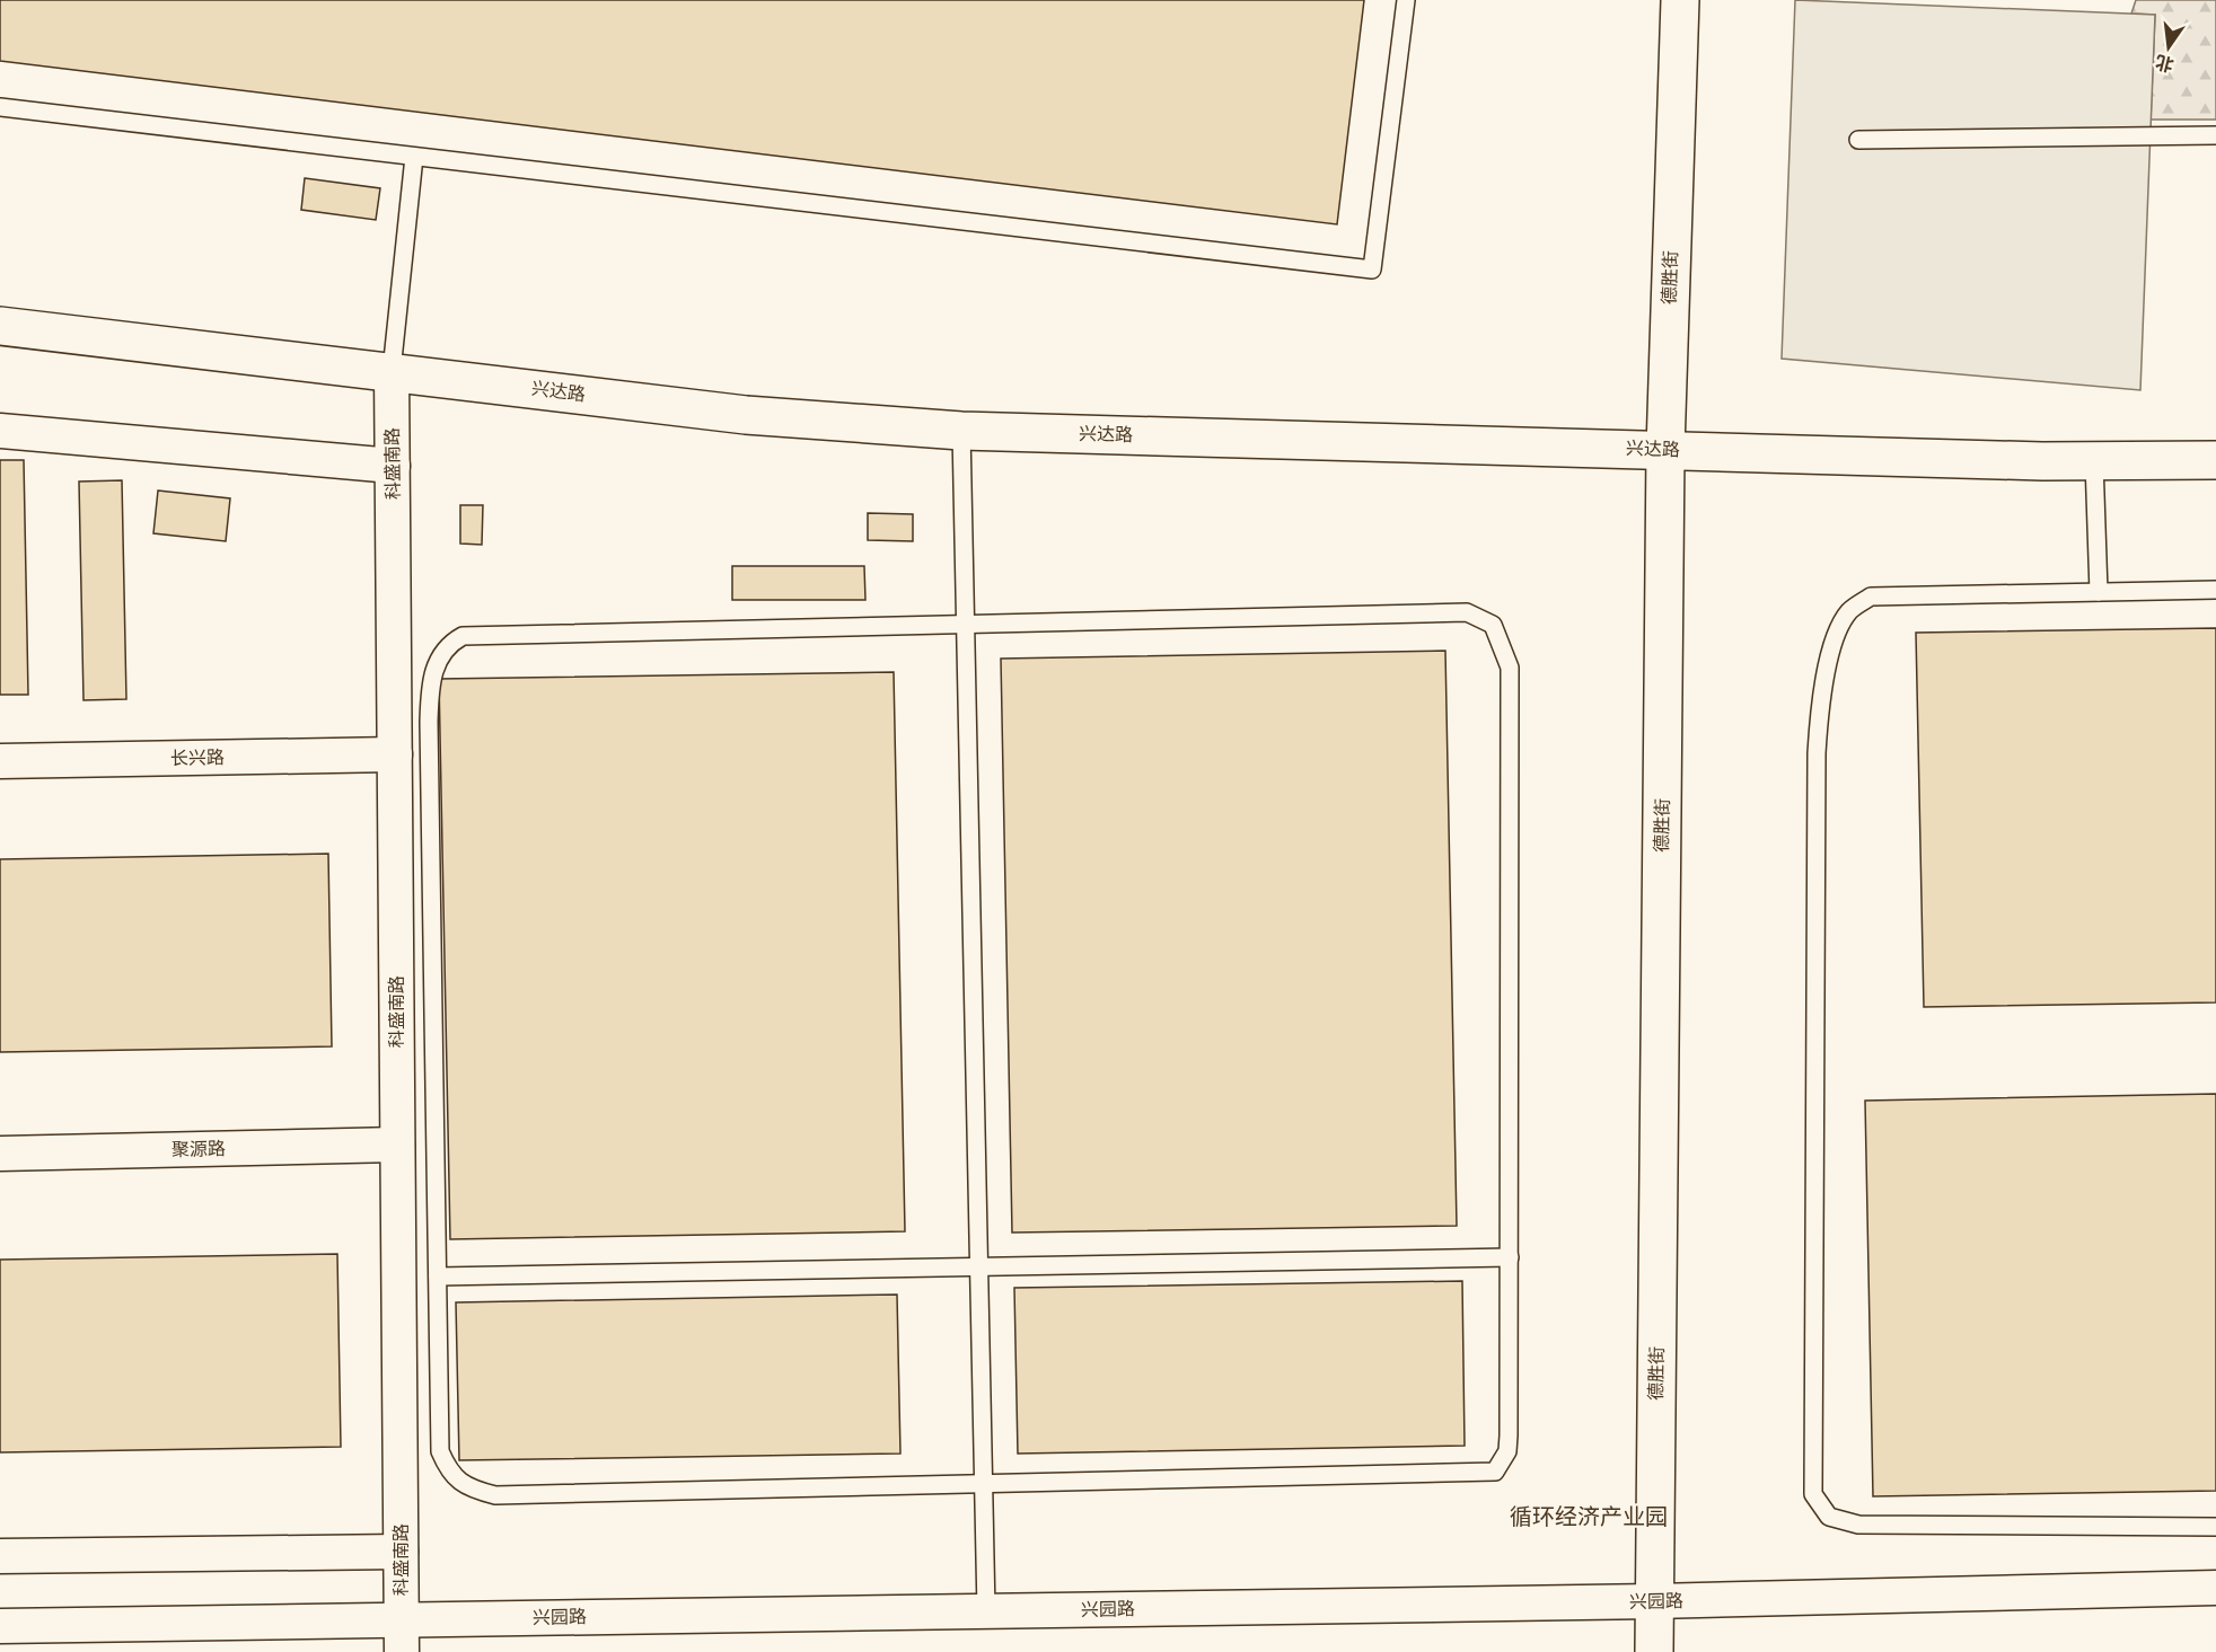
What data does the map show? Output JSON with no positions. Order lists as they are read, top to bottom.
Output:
{
  "streets": {
    "street": [
      "德胜街",
      "兴达路",
      "科盛南路",
      "长兴路",
      "聚源路",
      "兴园路"
    ]
  },
  "crossings": [
    ["德胜街", "兴达路"],
    ["德胜街", "兴园路"],
    ["兴达路", "科盛南路"],
    ["科盛南路", "长兴路"],
    ["科盛南路", "聚源路"],
    ["科盛南路", "兴园路"]
  ],
  "districts": ["循环经济产业园"],
  "north": "bottom"
}
